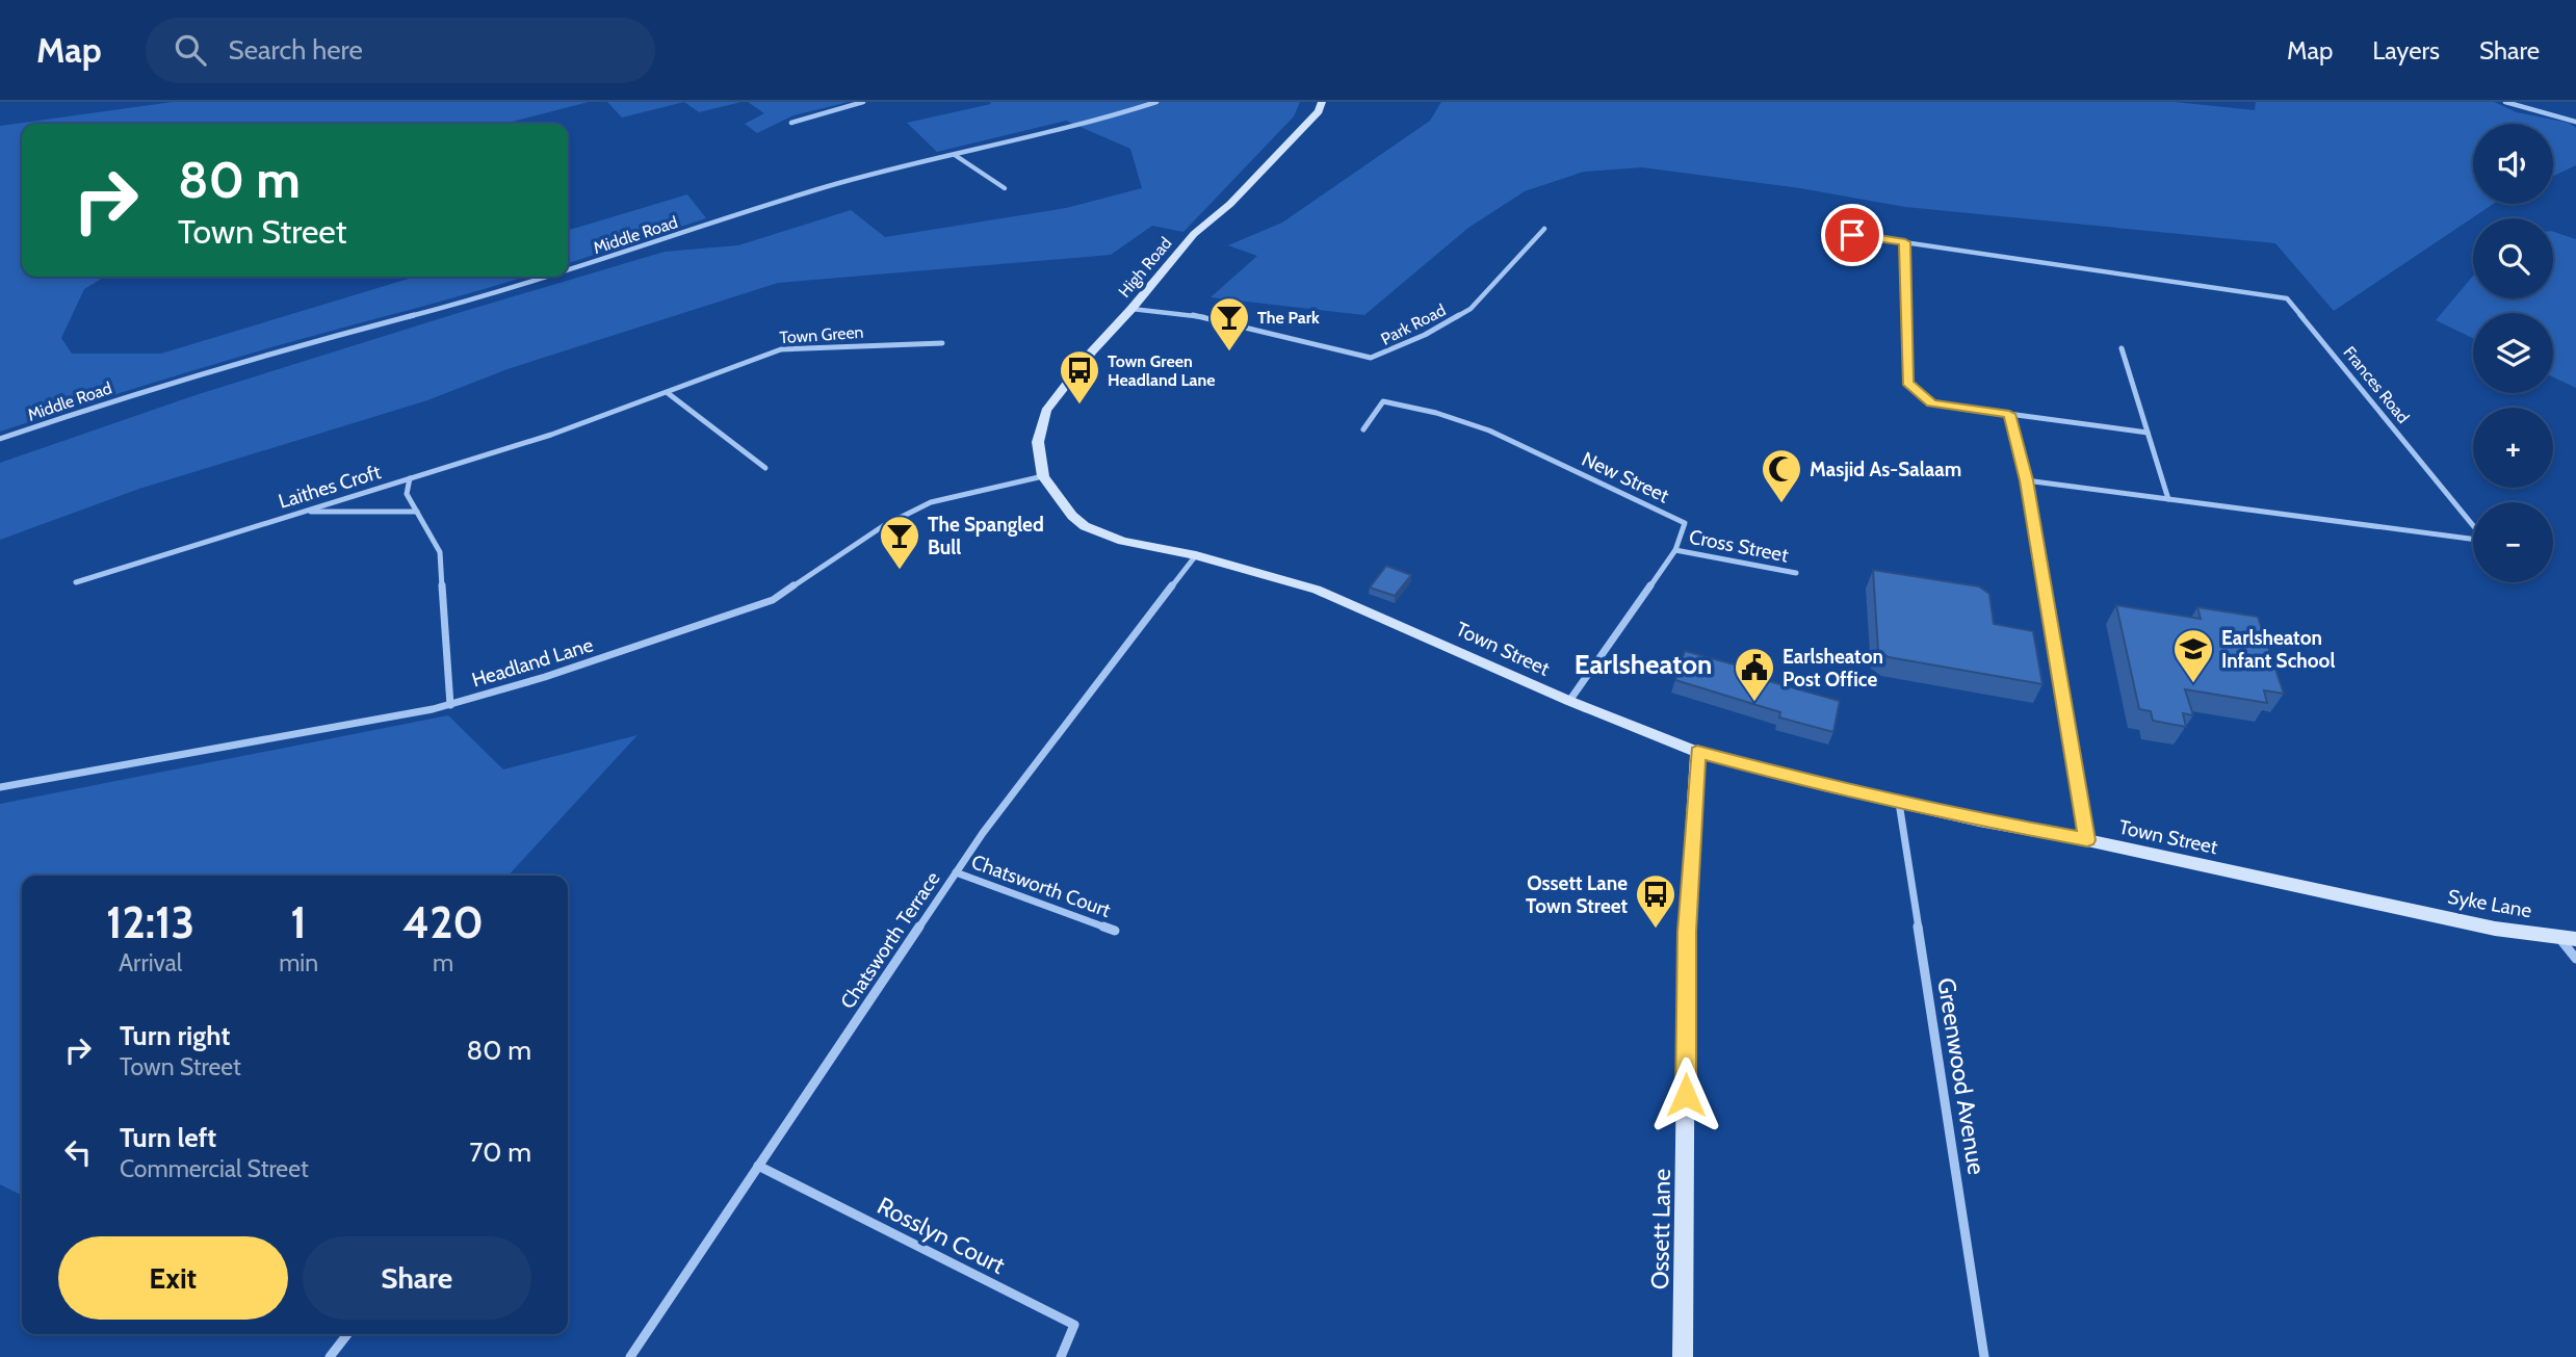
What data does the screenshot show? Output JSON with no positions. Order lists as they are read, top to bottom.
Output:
{
  "streets": {
    "street": [
      "Middle Road",
      "High Road",
      "Park Road",
      "Town Green",
      "Frances Road",
      "New Street",
      "Laithes Croft",
      "Cross Street",
      "Town Street",
      "Headland Lane",
      "Chatsworth Court",
      "Syke Lane",
      "Chatsworth Terrace",
      "Greenwood Avenue",
      "Ossett Lane",
      "Rosslyn Court"
    ]
  },
  "crossings": [
    ["High Road", "Park Road"],
    ["High Road", "Town Street"],
    ["High Road", "Headland Lane"],
    ["Town Green", "Laithes Croft"],
    ["New Street", "Cross Street"],
    ["Laithes Croft", "Headland Lane"],
    ["Town Street", "Headland Lane"],
    ["Town Street", "Syke Lane"],
    ["Town Street", "Chatsworth Terrace"],
    ["Town Street", "Greenwood Avenue"],
    ["Town Street", "Ossett Lane"],
    ["Chatsworth Court", "Chatsworth Terrace"],
    ["Chatsworth Terrace", "Rosslyn Court"]
  ],
  "districts": ["Earlsheaton"],
  "places": {
    "bar": ["The Park", "The Spangled Bull"],
    "bus stop": ["Town Green Headland Lane", "Ossett Lane Town Street"],
    "mosque": ["Masjid As-Salaam"],
    "school or university": ["Earlsheaton Infant School"],
    "public building": ["Earlsheaton Post Office"]
  },
  "page": {
    "header": "Map",
    "search": "Search here",
    "nav": ["Map", "Layers", "Share"],
    "map_buttons": ["+", "−"],
    "turn": ["80 m", "Town Street"],
    "eta": [
      "12:13",
      "Arrival",
      "1",
      "min",
      "420",
      "m"
    ],
    "list": [
      {
        "name": "Turn right",
        "note": "Town Street",
        "value": "80 m"
      },
      {
        "name": "Turn left",
        "note": "Commercial Street",
        "value": "70 m"
      }
    ],
    "buttons": ["Exit", "Share"]
  }
}
